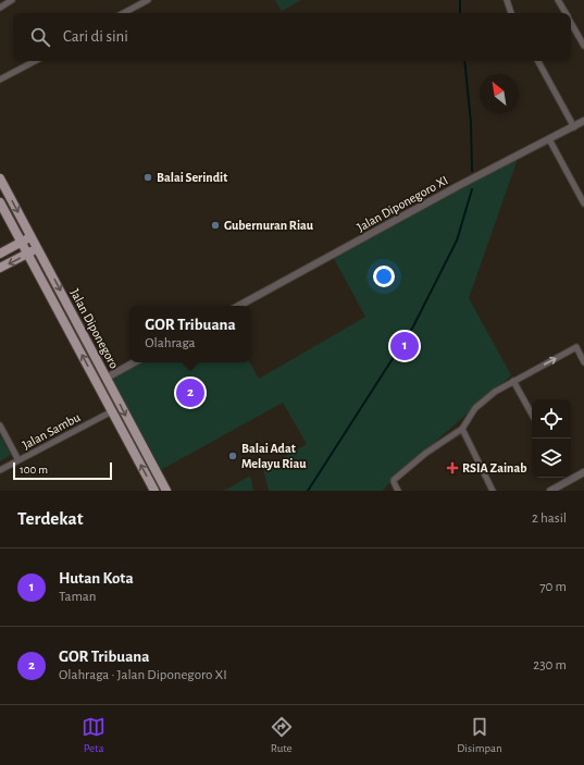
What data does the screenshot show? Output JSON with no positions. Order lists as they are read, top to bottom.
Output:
{
  "streets": {
    "main road": ["Jalan Diponegoro"],
    "street": ["Jalan Diponegoro XI", "Jalan Sambu"]
  },
  "crossings": [
    ["Jalan Diponegoro", "Jalan Sambu"]
  ],
  "places": {
    "other": ["Balai Serindit", "Gubernuran Riau", "Balai Adat Melayu Riau"],
    "health": ["RSIA Zainab"]
  },
  "scale_bar": "100 m",
  "north": "top left",
  "page": {
    "search": "Cari di sini",
    "popup": ["GOR Tribuana", "Olahraga"],
    "pins": ["1", "2"],
    "scale": "100 m",
    "heading": ["Terdekat", "2 hasil"],
    "list": [
      {
        "mark": "1",
        "name": "Hutan Kota",
        "note": "Taman",
        "value": "70 m"
      },
      {
        "mark": "2",
        "name": "GOR Tribuana",
        "note": "Olahraga · Jalan Diponegoro XI",
        "value": "230 m"
      }
    ],
    "nav": ["Peta", "Rute", "Disimpan"]
  }
}
